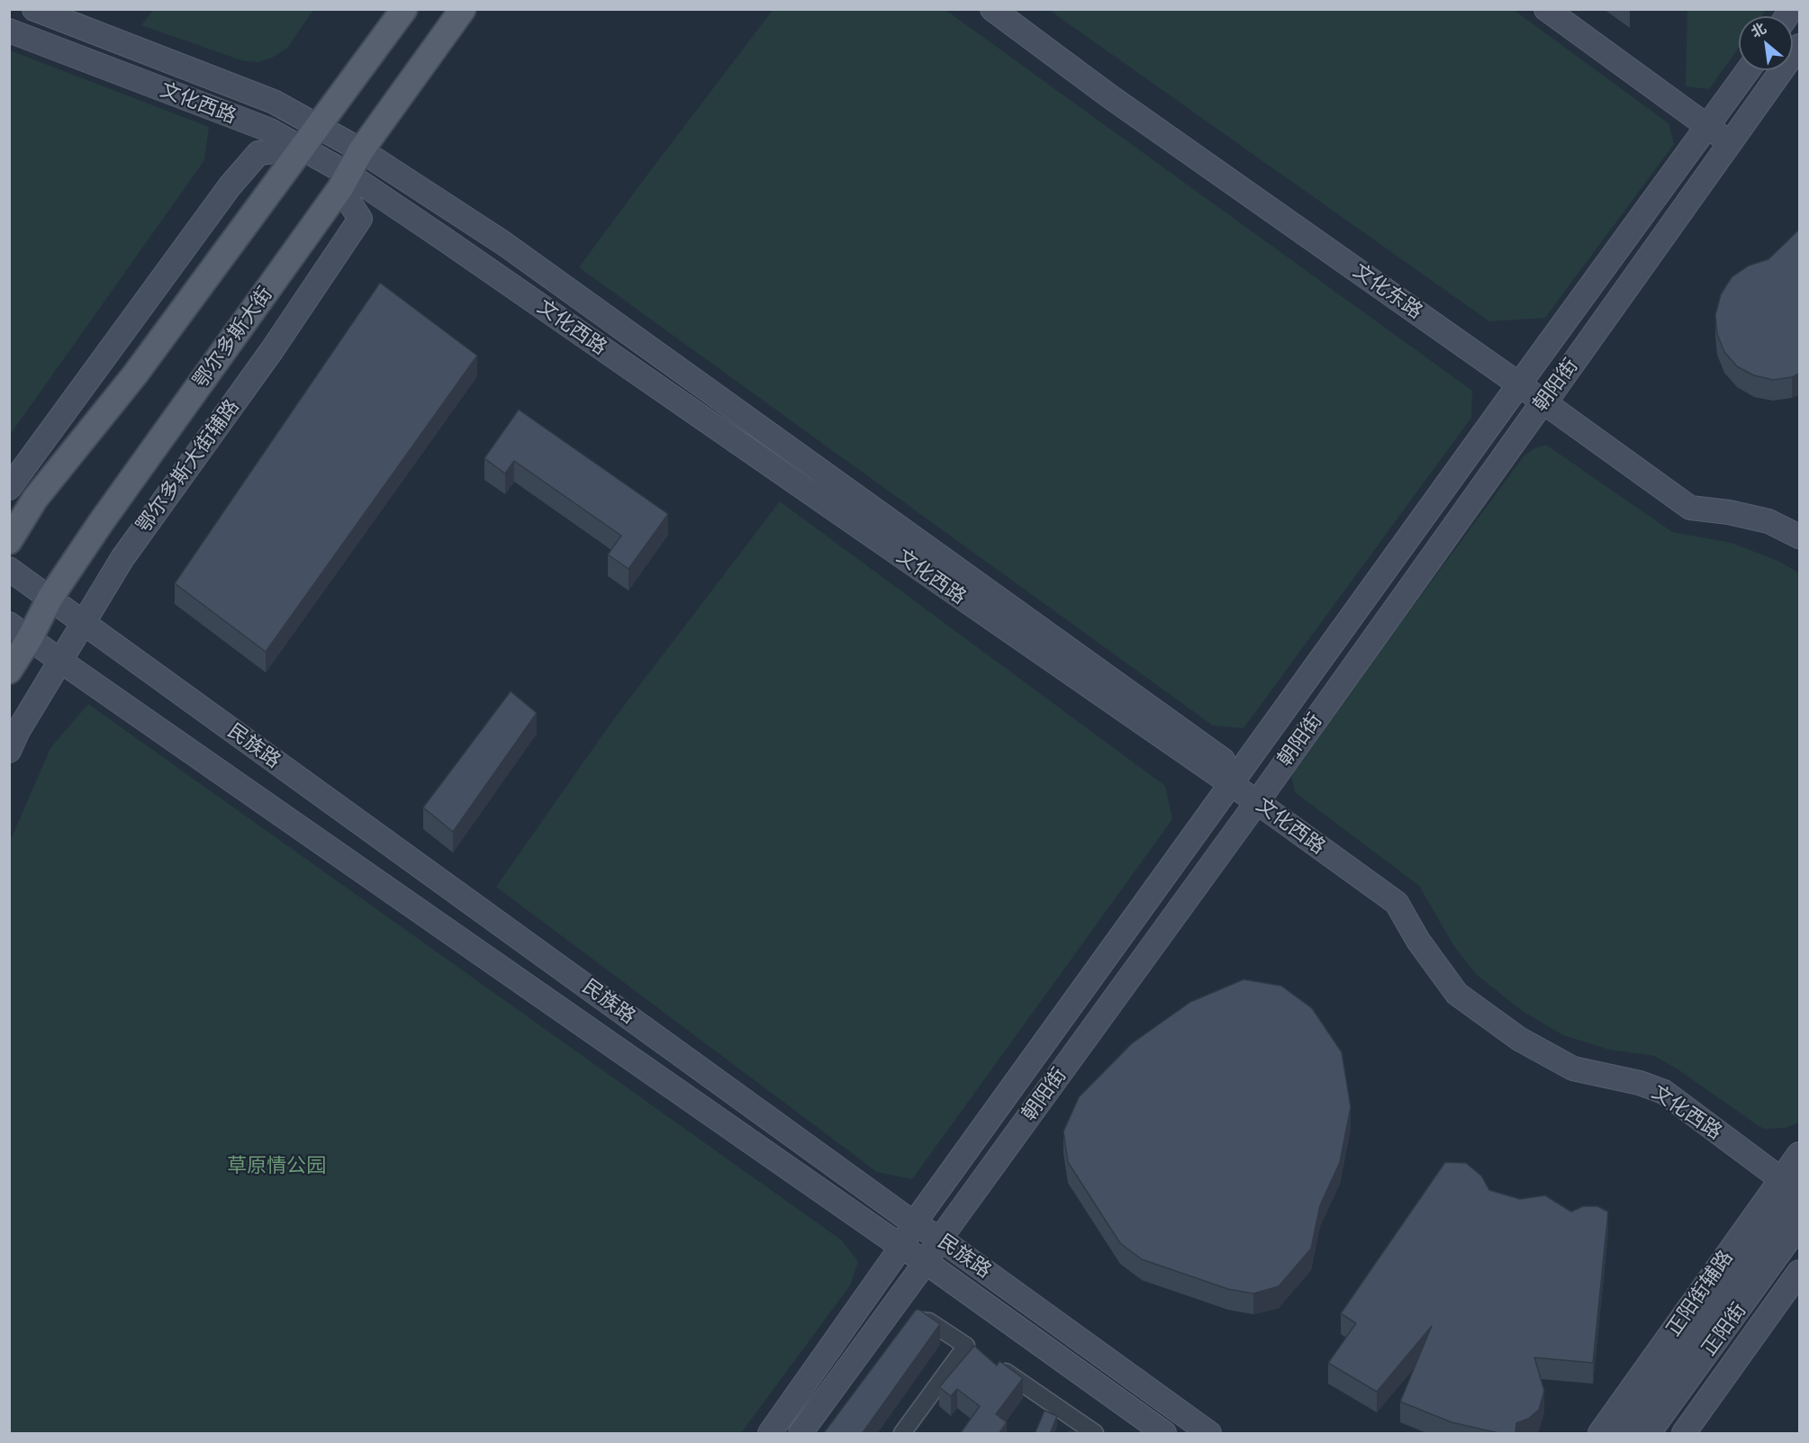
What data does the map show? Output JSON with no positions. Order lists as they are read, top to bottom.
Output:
{
  "streets": {
    "main road": ["鄂尔多斯大街"],
    "street": [
      "文化西路",
      "文化东路",
      "朝阳街",
      "鄂尔多斯大街辅路",
      "民族路",
      "正阳街辅路",
      "正阳街"
    ]
  },
  "crossings": [
    ["文化西路", "鄂尔多斯大街"],
    ["文化西路", "朝阳街"],
    ["文化西路", "鄂尔多斯大街辅路"],
    ["文化西路", "正阳街辅路"],
    ["文化东路", "朝阳街"],
    ["鄂尔多斯大街", "鄂尔多斯大街辅路"],
    ["鄂尔多斯大街", "民族路"],
    ["朝阳街", "民族路"],
    ["鄂尔多斯大街辅路", "民族路"]
  ],
  "parks": ["草原情公园"],
  "north": "top left"
}
